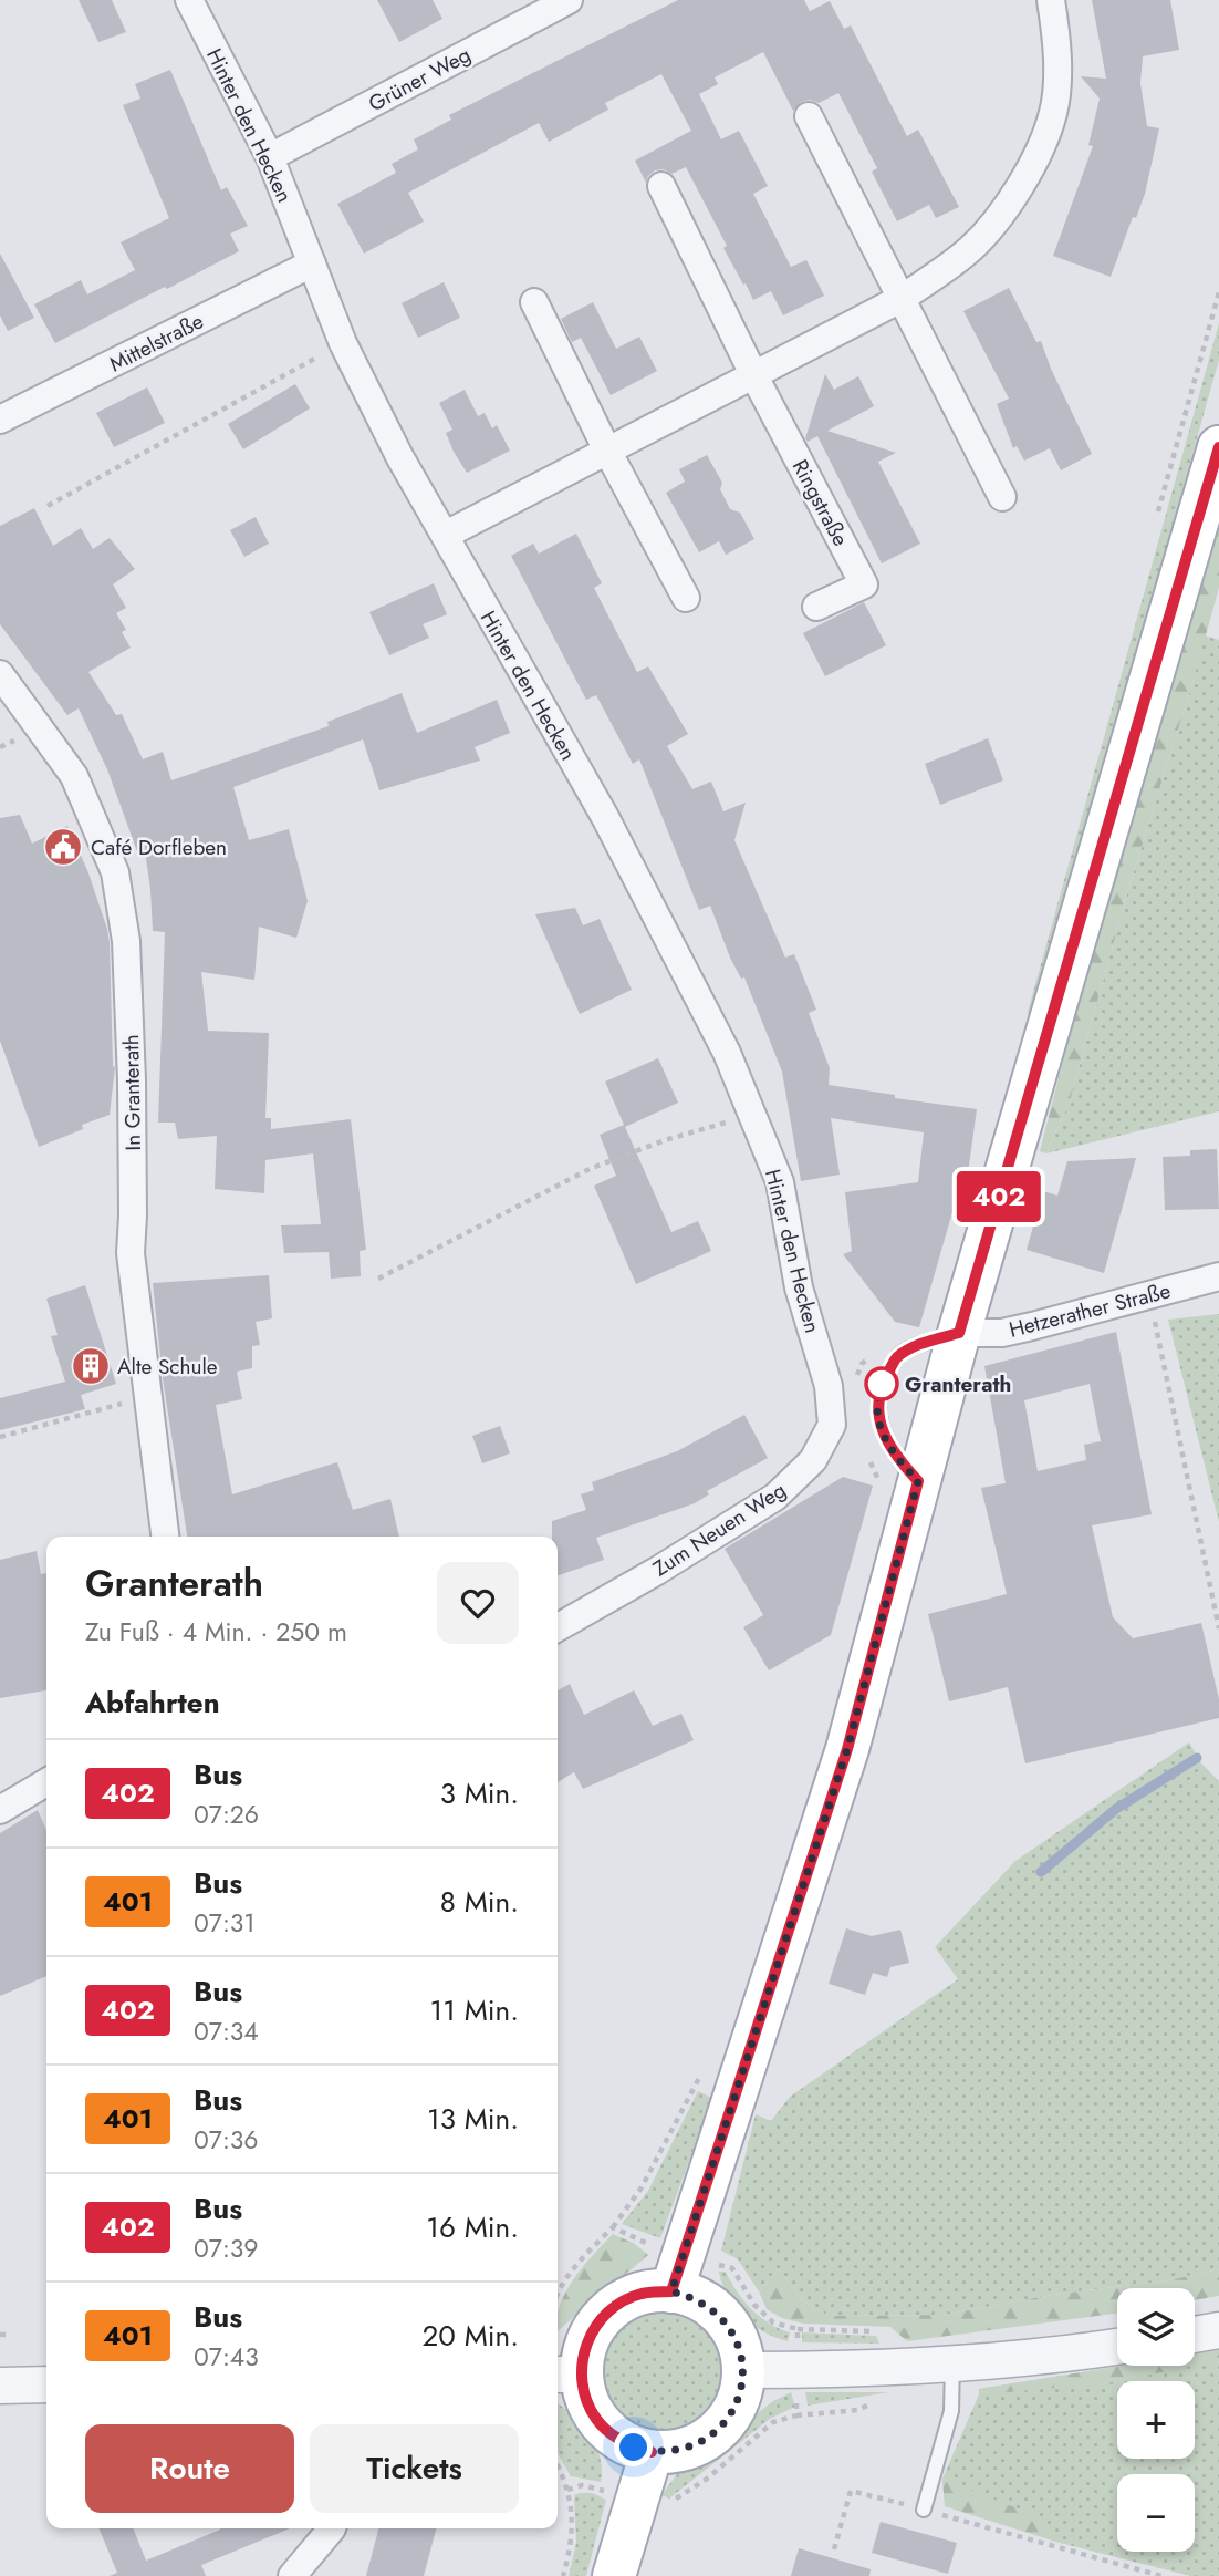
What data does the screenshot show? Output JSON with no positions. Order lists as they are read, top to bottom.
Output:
{
  "streets": {
    "street": [
      "Grüner Weg",
      "Hinter den Hecken",
      "Mittelstraße",
      "Ringstraße",
      "In Granterath",
      "Hetzerather Straße",
      "Zum Neuen Weg"
    ]
  },
  "crossings": [
    ["Grüner Weg", "Hinter den Hecken"],
    ["Hinter den Hecken", "Mittelstraße"],
    ["Hinter den Hecken", "Zum Neuen Weg"]
  ],
  "places": {
    "public building": ["Café Dorfleben"],
    "building": ["Alte Schule"],
    "other": ["Granterath"]
  },
  "lines": ["bus line 402"],
  "page": {
    "on_map": "402",
    "heading": [
      ["Granterath", "Zu Fuß · 4 Min. · 250 m"],
      "Abfahrten"
    ],
    "list": [
      {
        "mark": "402",
        "name": "Bus",
        "note": "07:26",
        "value": "3 Min."
      },
      {
        "mark": "401",
        "name": "Bus",
        "note": "07:31",
        "value": "8 Min."
      },
      {
        "mark": "402",
        "name": "Bus",
        "note": "07:34",
        "value": "11 Min."
      },
      {
        "mark": "401",
        "name": "Bus",
        "note": "07:36",
        "value": "13 Min."
      },
      {
        "mark": "402",
        "name": "Bus",
        "note": "07:39",
        "value": "16 Min."
      },
      {
        "mark": "401",
        "name": "Bus",
        "note": "07:43",
        "value": "20 Min."
      }
    ],
    "map_buttons": ["+", "−"],
    "buttons": ["Route", "Tickets"]
  }
}
